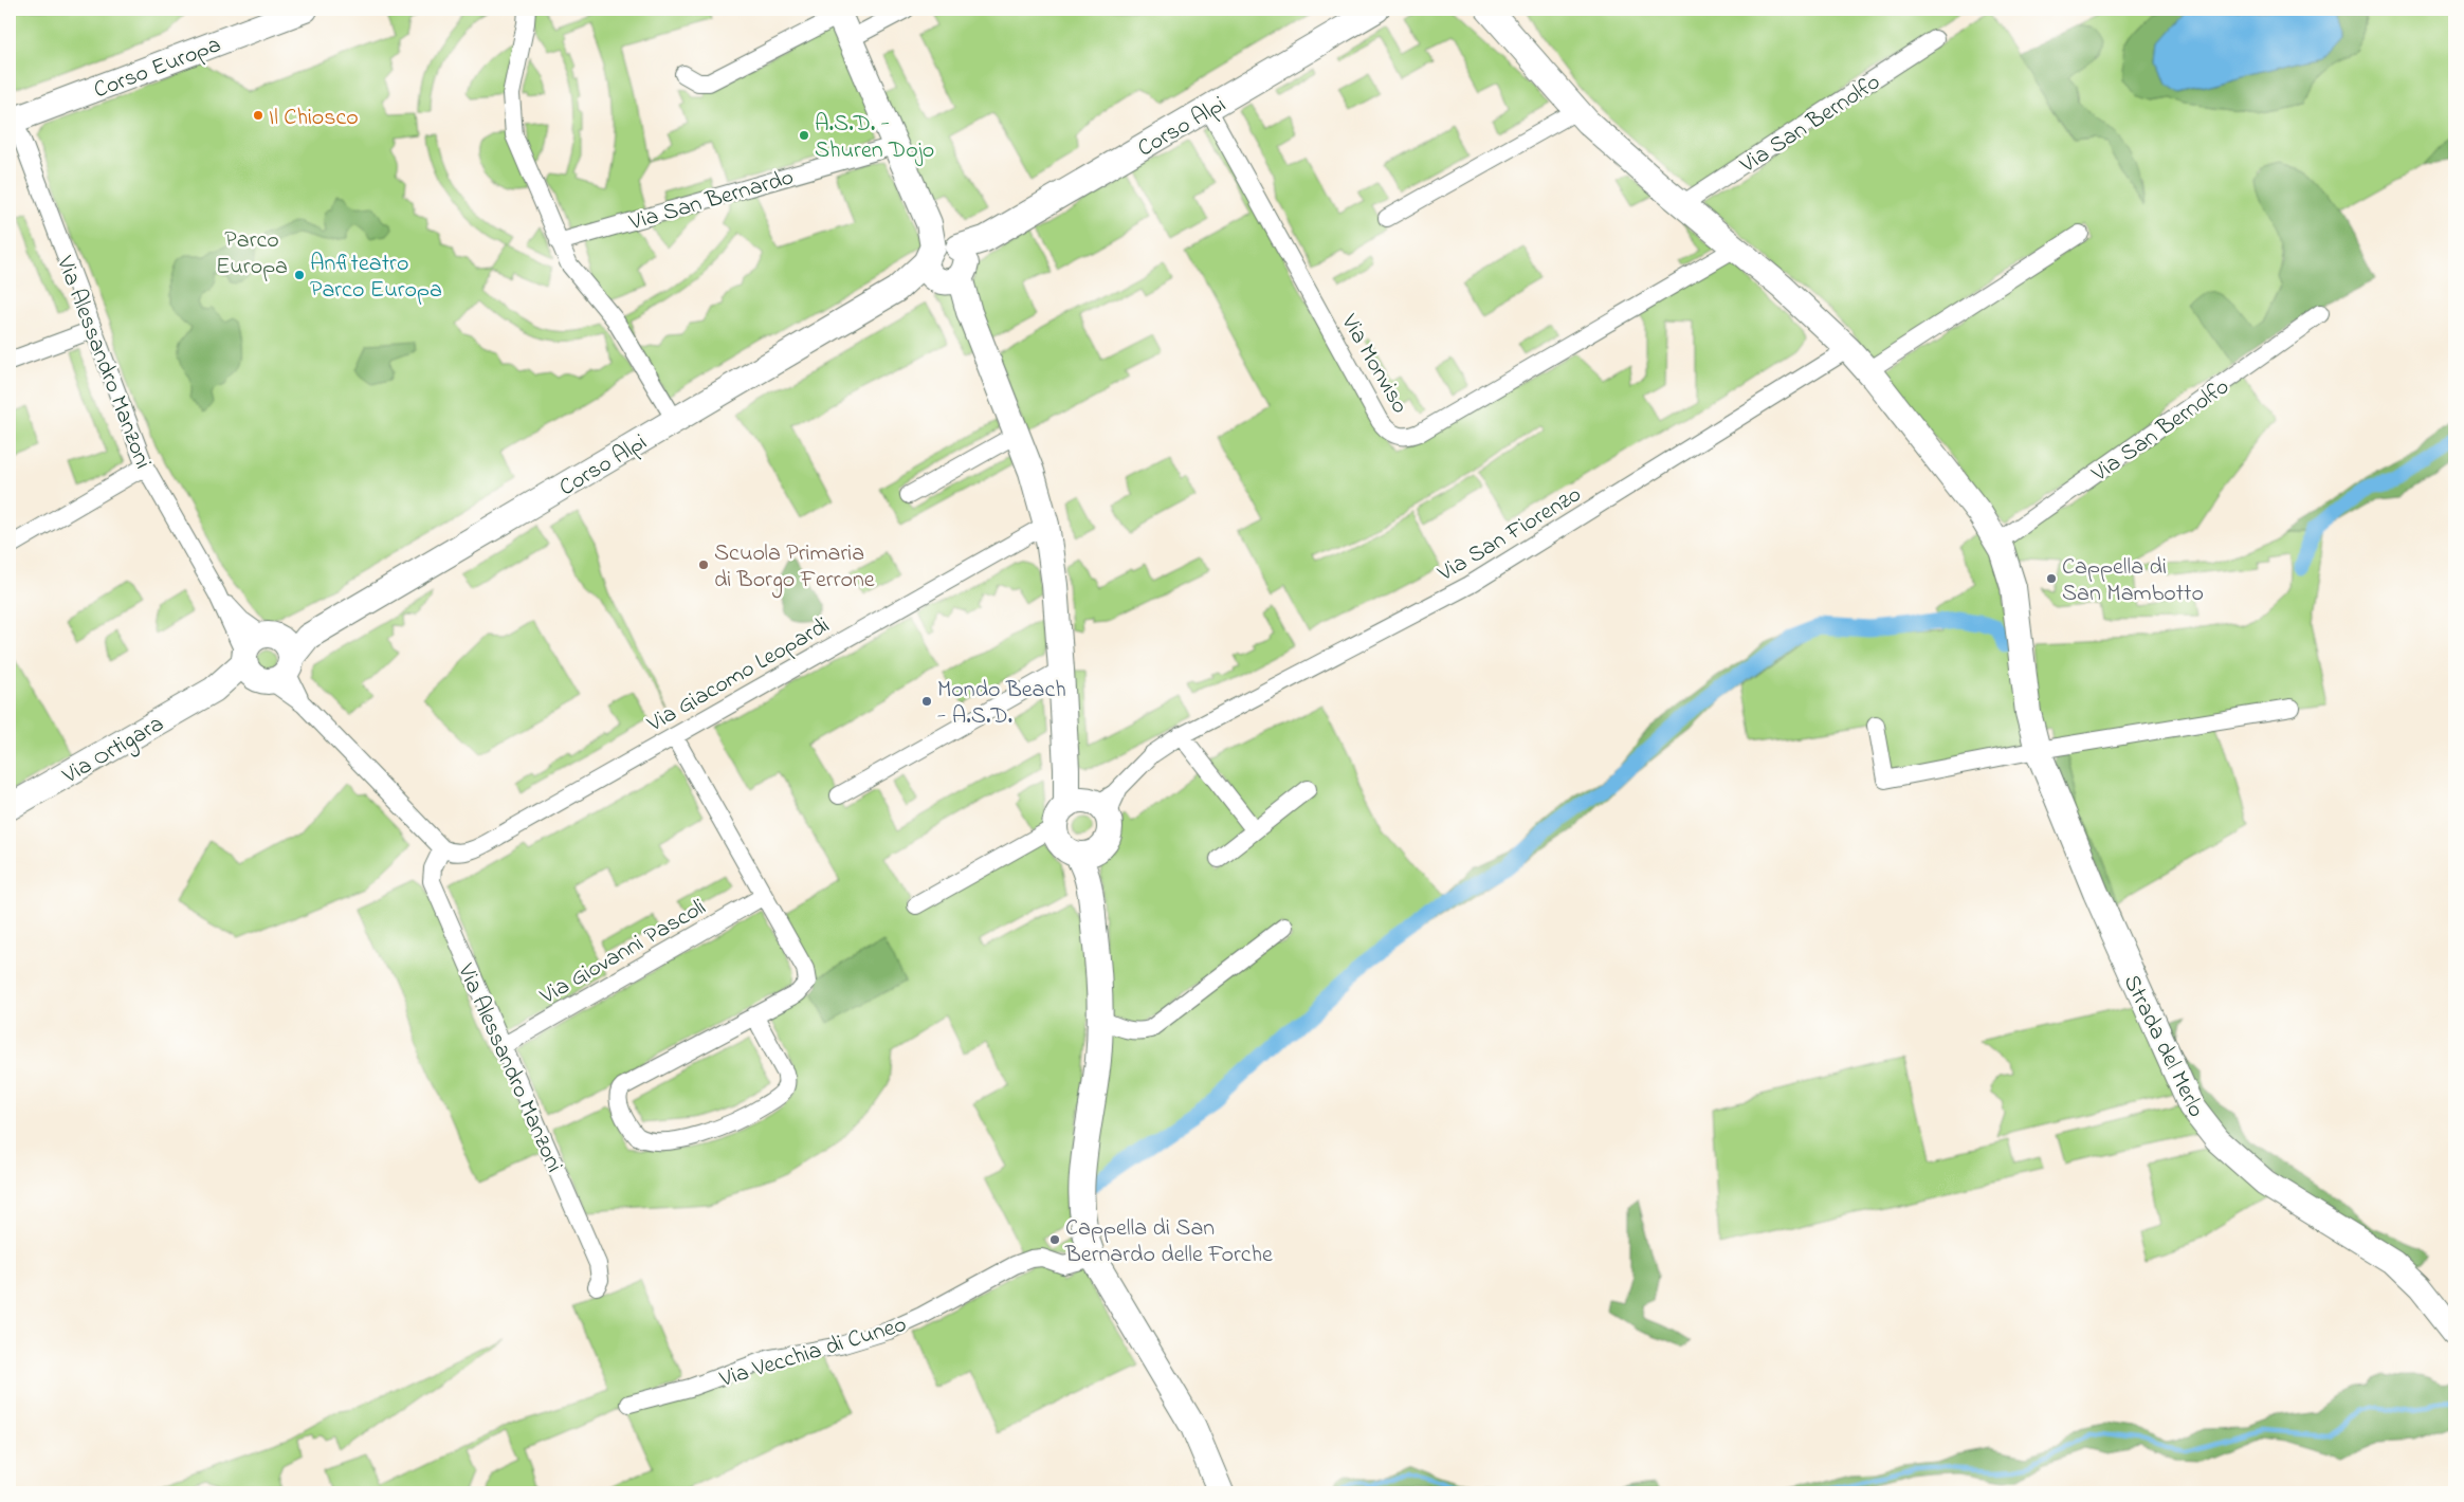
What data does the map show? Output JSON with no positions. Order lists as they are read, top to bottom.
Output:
{
  "streets": {
    "street": [
      "Corso Europa",
      "Via San Bernolfo",
      "Corso Alpi",
      "Via San Bernardo",
      "Via Alessandro Manzoni",
      "Via Monviso",
      "Via San Fiorenzo",
      "Via Giacomo Leopardi",
      "Via Ortigara",
      "Via Giovanni Pascoli",
      "Strada del Merlo",
      "Via Vecchia di Cuneo"
    ]
  },
  "crossings": [
    ["Corso Europa", "Via Alessandro Manzoni"],
    ["Corso Alpi", "Via Alessandro Manzoni"],
    ["Corso Alpi", "Via Monviso"],
    ["Corso Alpi", "Via Ortigara"],
    ["Via Alessandro Manzoni", "Via Giacomo Leopardi"],
    ["Via Alessandro Manzoni", "Via Ortigara"],
    ["Via Alessandro Manzoni", "Via Giovanni Pascoli"]
  ],
  "parks": ["Parco Europa"],
  "places": [
    "Il Chiosco",
    "A.S.D. - Shuren Dojo",
    "Anfiteatro Parco Europa",
    "Scuola Primaria di Borgo Ferrone",
    "Cappella di San Mambotto",
    "Mondo Beach - A.S.D.",
    "Cappella di San Bernardo delle Forche"
  ]
}
